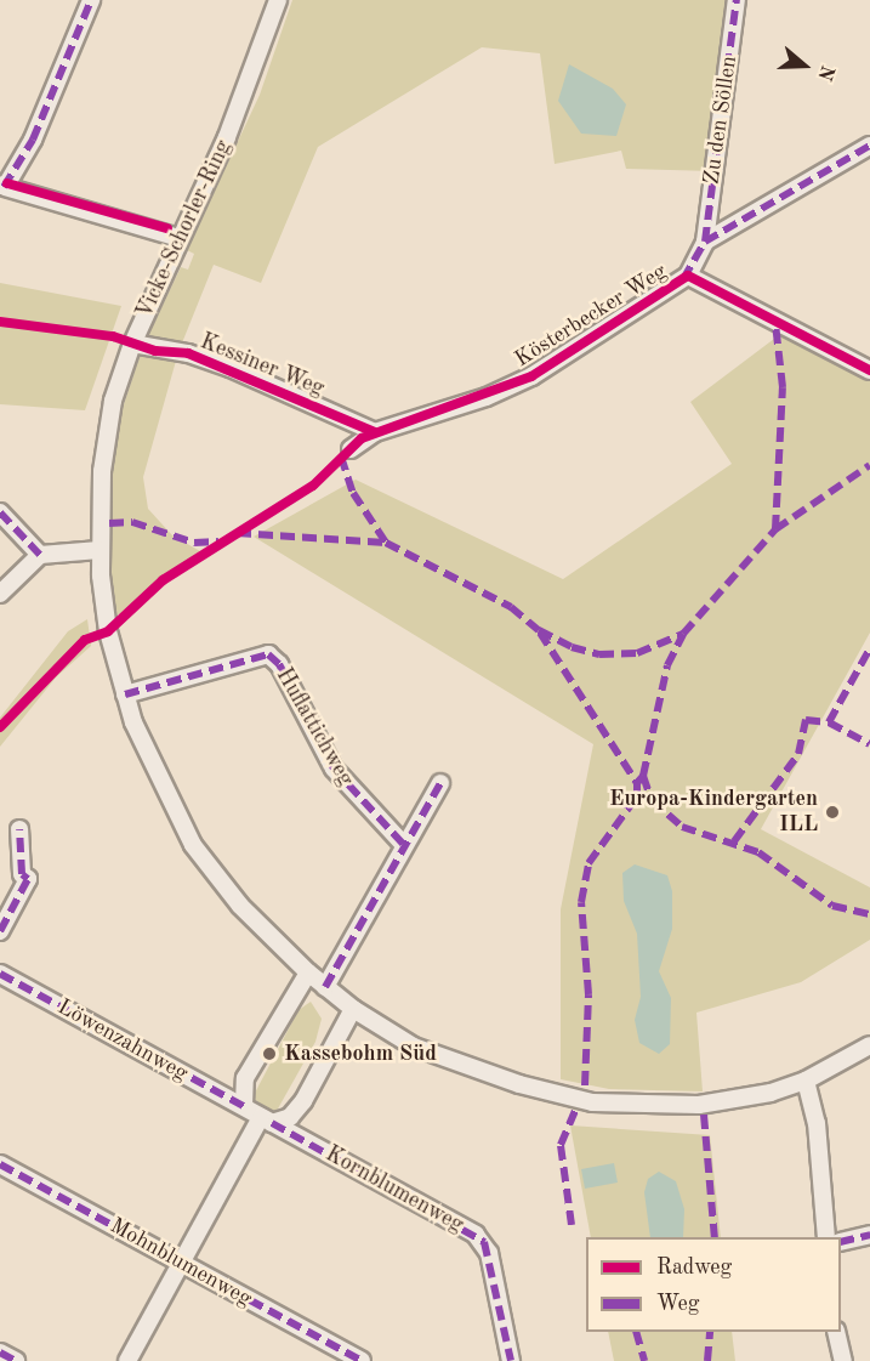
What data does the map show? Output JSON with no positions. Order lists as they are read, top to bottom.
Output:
{
  "streets": {
    "street": [
      "Zu den Söllen",
      "Vicke-Schorler-Ring",
      "Kösterbecker Weg",
      "Kessiner Weg",
      "Huflattichweg",
      "Löwenzahnweg",
      "Kornblumenweg",
      "Mohnblumenweg"
    ]
  },
  "crossings": [
    ["Zu den Söllen", "Kösterbecker Weg"],
    ["Vicke-Schorler-Ring", "Kessiner Weg"],
    ["Vicke-Schorler-Ring", "Huflattichweg"],
    ["Kösterbecker Weg", "Kessiner Weg"],
    ["Löwenzahnweg", "Kornblumenweg"]
  ],
  "places": ["Europa-Kindergarten ILL", "Kassebohm Süd"],
  "legend": ["Radweg", "Weg"],
  "north": "right"
}
